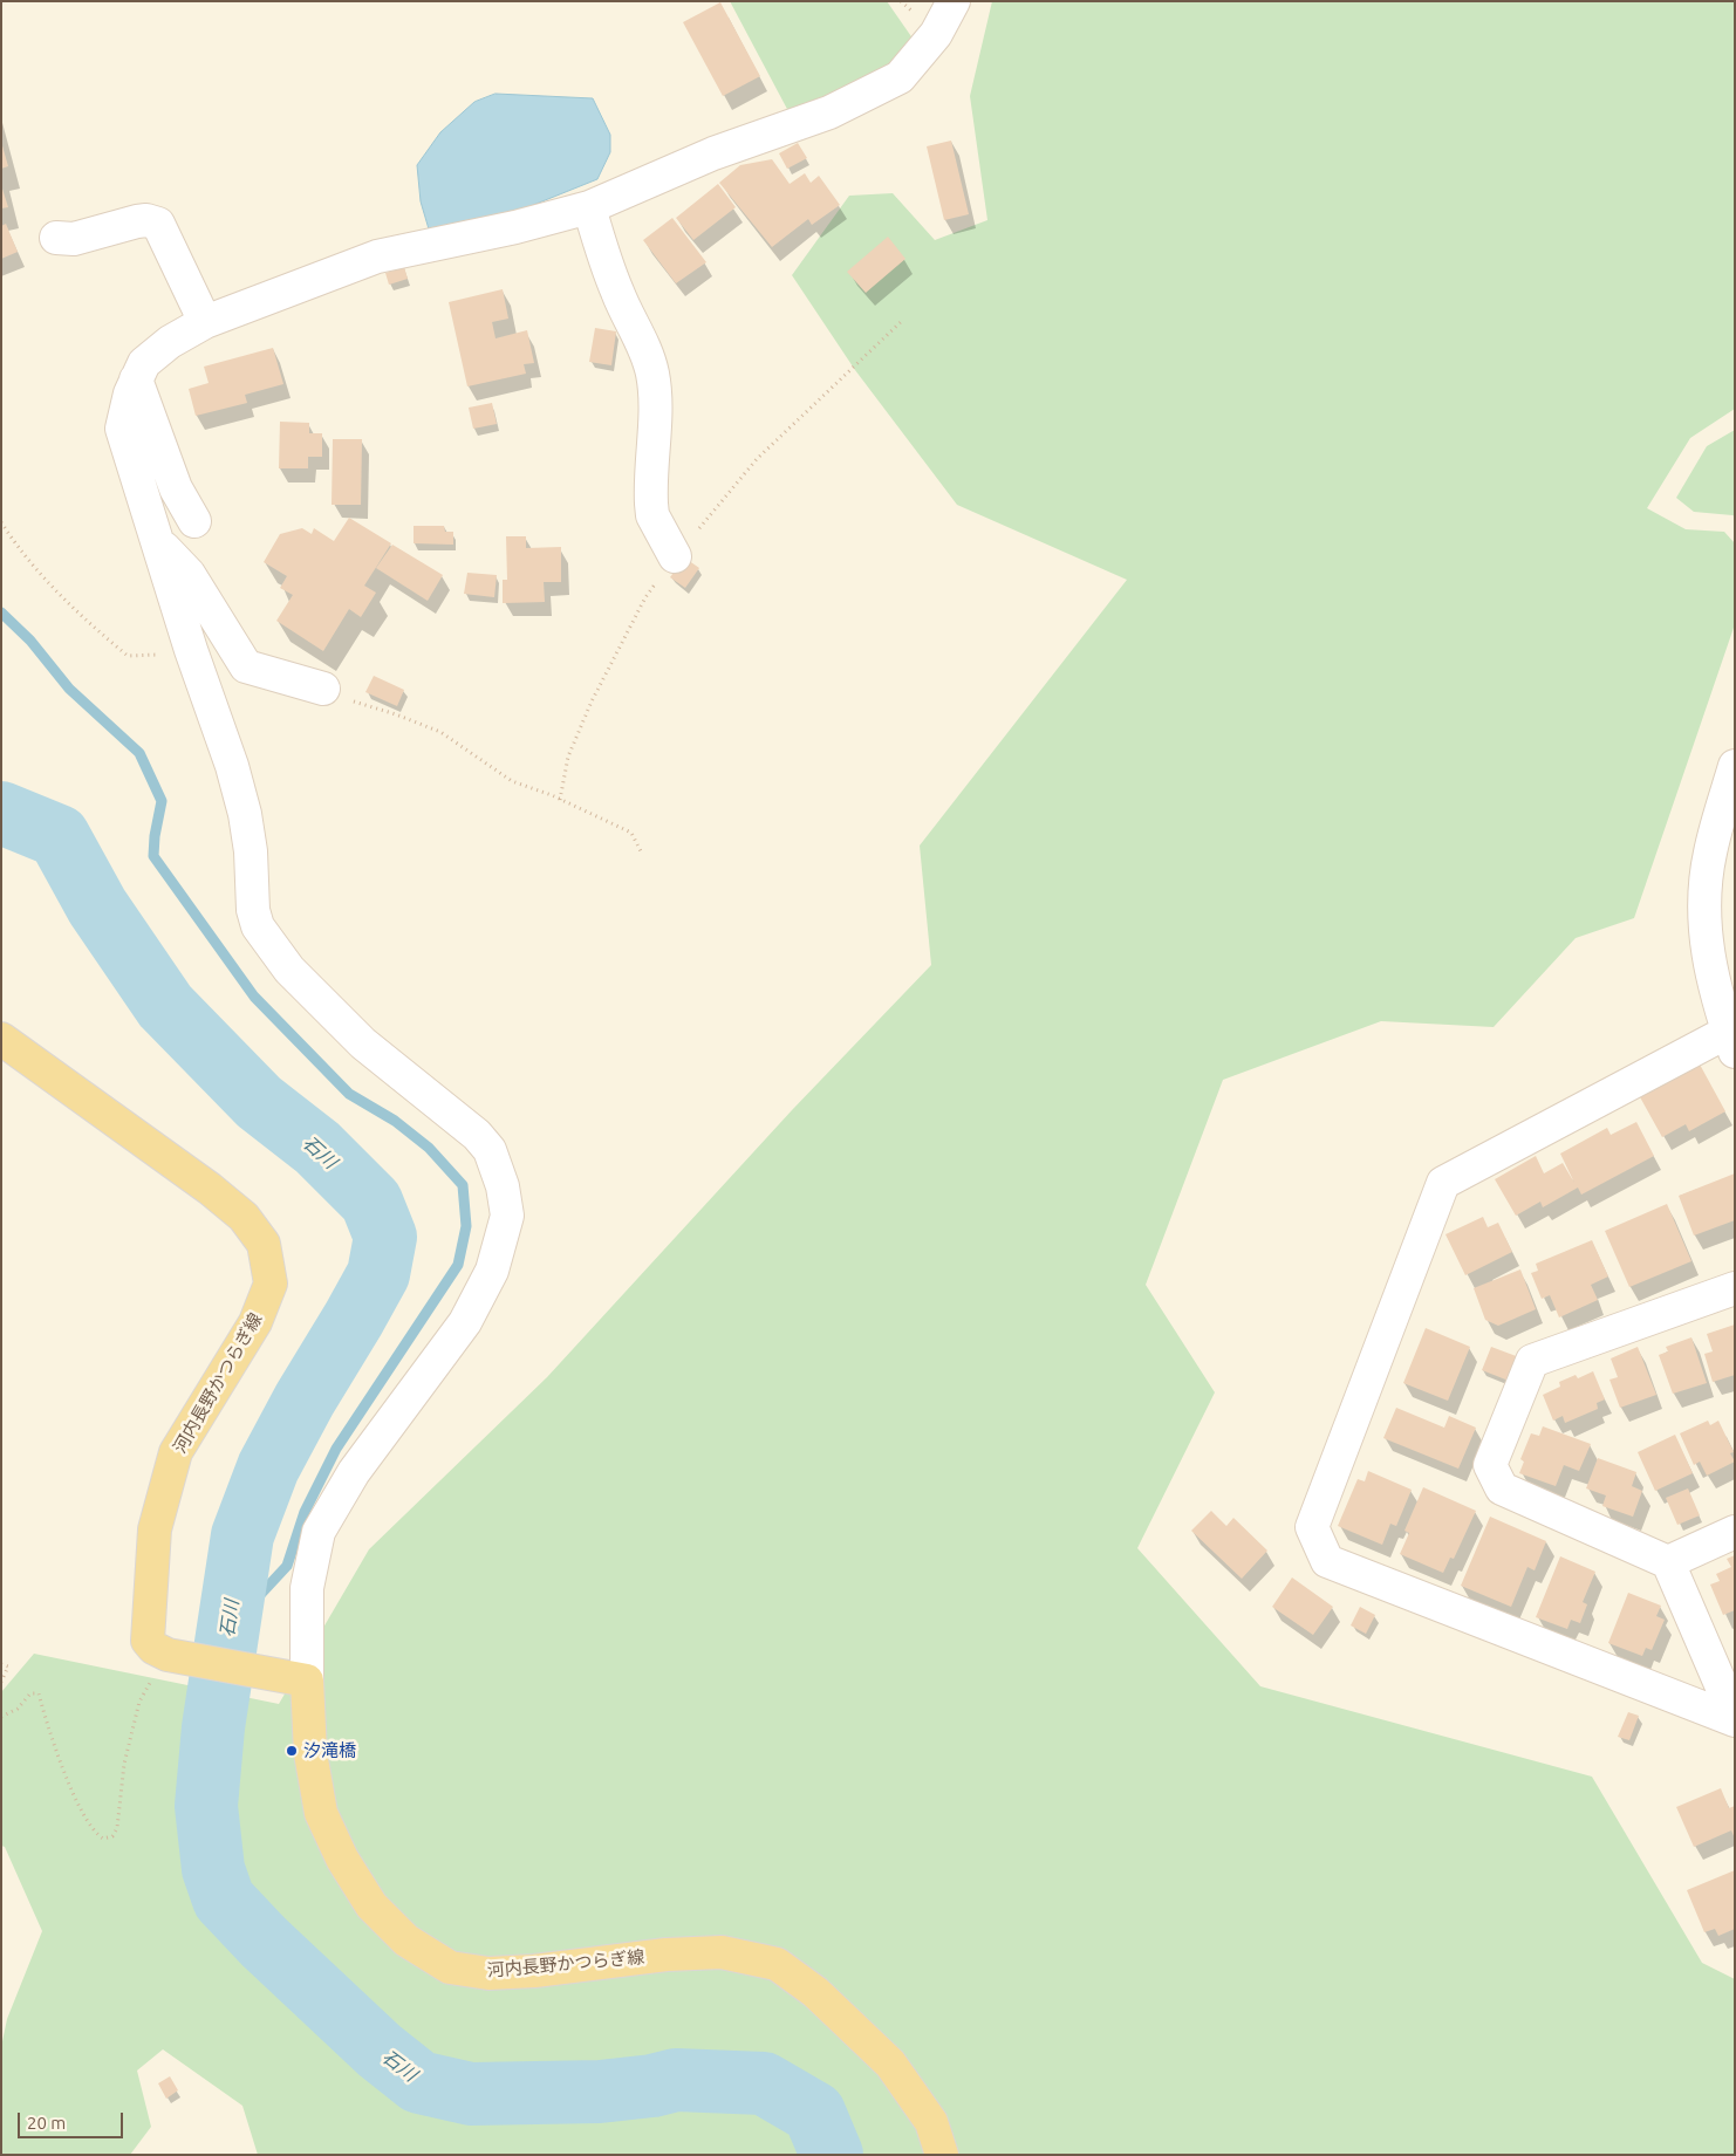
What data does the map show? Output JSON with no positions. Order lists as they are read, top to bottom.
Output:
{
  "streets": {
    "main road": ["河内長野かつらぎ線"]
  },
  "water": ["石川"],
  "places": ["汐滝橋"],
  "scale_bar": "20 m"
}
